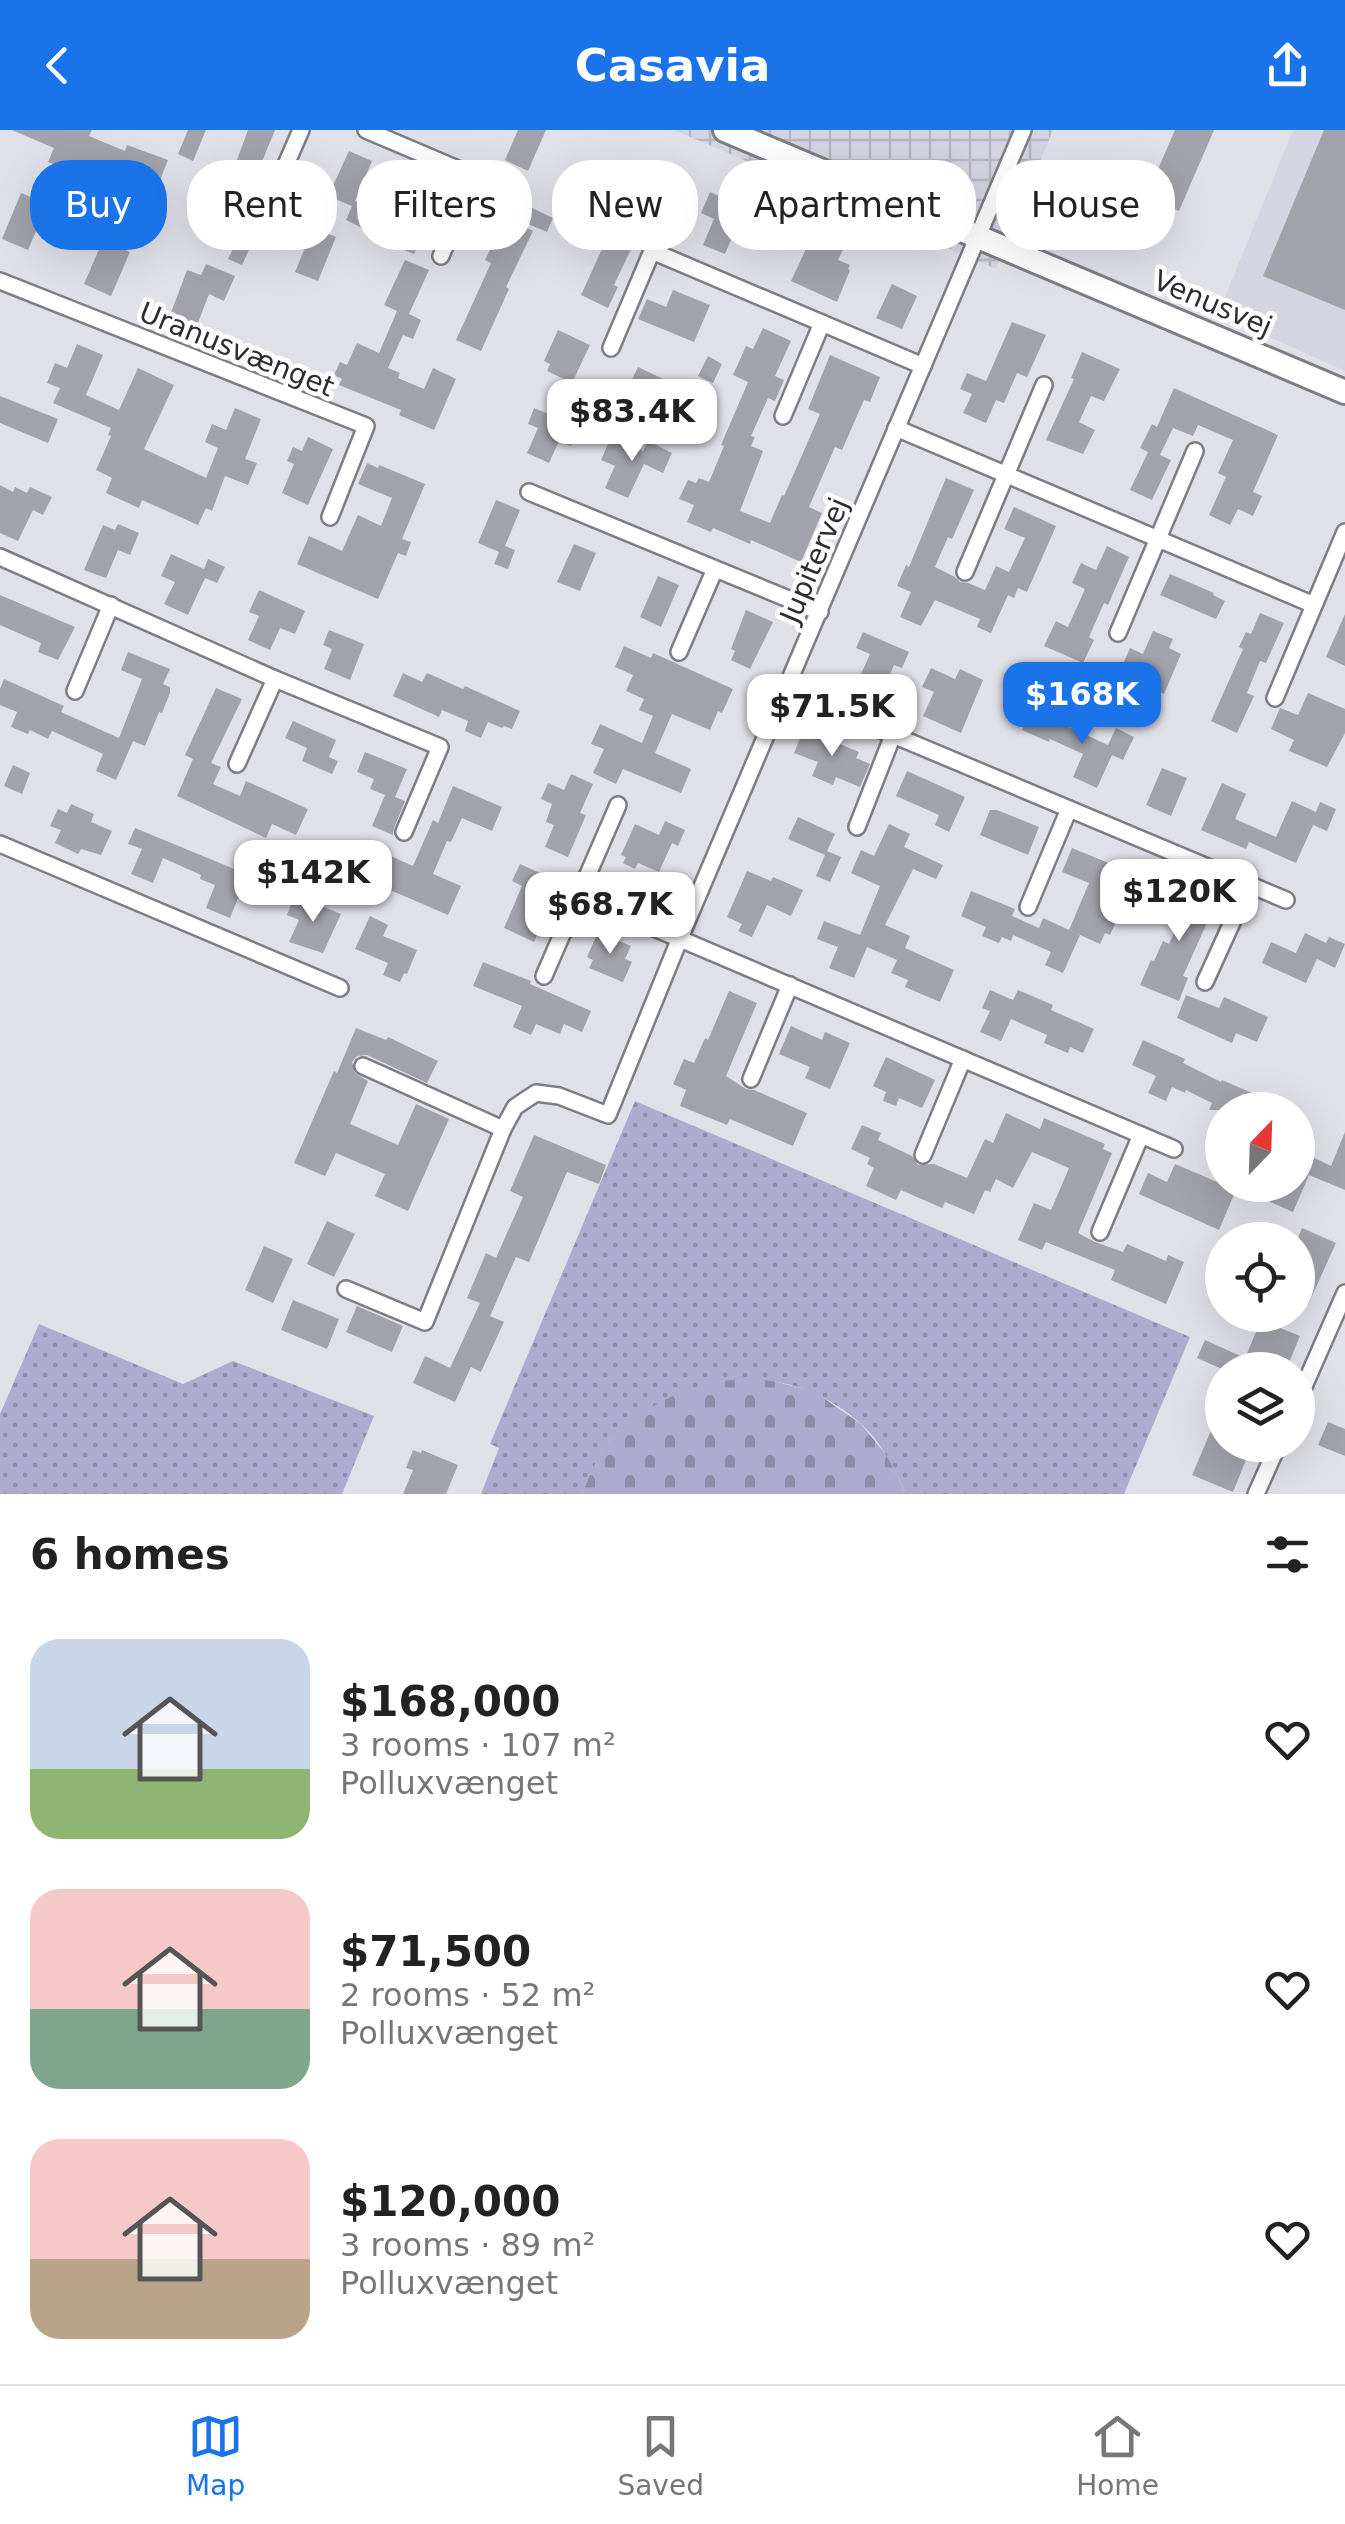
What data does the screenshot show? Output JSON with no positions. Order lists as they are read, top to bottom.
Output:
{
  "streets": {
    "street": ["Venusvej", "Uranusvænget", "Jupitervej"]
  },
  "crossings": [
    ["Venusvej", "Jupitervej"]
  ],
  "north": "top right",
  "page": {
    "header": "Casavia",
    "chip": [
      "Buy",
      "Rent",
      "Filters",
      "New",
      "Apartment",
      "House"
    ],
    "price": [
      "$83.4K",
      "$168K",
      "$71.5K",
      "$142K",
      "$120K",
      "$68.7K"
    ],
    "heading": "6 homes",
    "list": [
      {
        "name": "$168,000",
        "note": "3 rooms · 107 m² · Polluxvænget"
      },
      {
        "name": "$71,500",
        "note": "2 rooms · 52 m² · Polluxvænget"
      },
      {
        "name": "$120,000",
        "note": "3 rooms · 89 m² · Polluxvænget"
      }
    ],
    "tabs": ["Map", "Saved", "Home"]
  }
}
